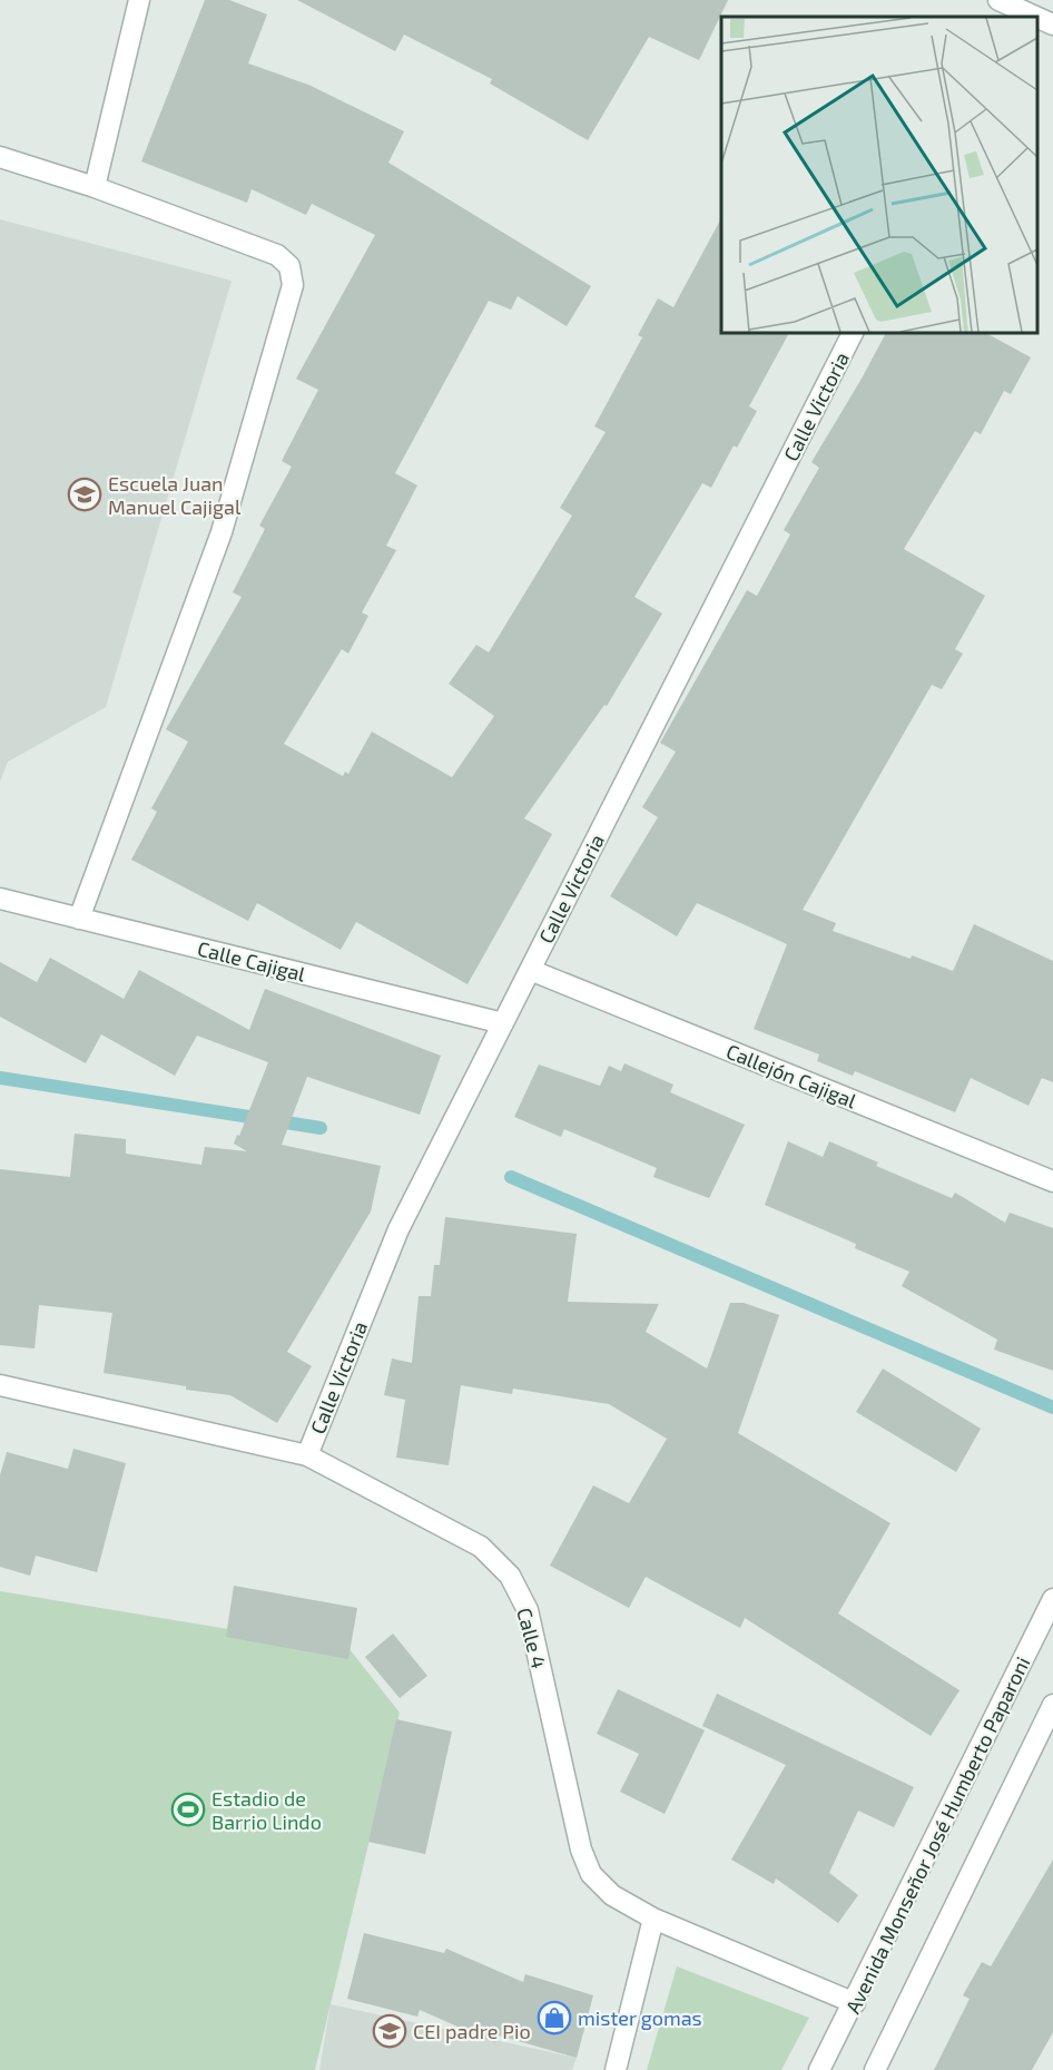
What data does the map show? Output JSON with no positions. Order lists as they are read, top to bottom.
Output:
{
  "streets": {
    "street": [
      "Calle Victoria",
      "Calle Cajigal",
      "Callejón Cajigal",
      "Calle 4",
      "Avenida Monseñor José Humberto Paparoni"
    ]
  },
  "crossings": [
    ["Calle Victoria", "Calle Cajigal"],
    ["Calle Victoria", "Callejón Cajigal"],
    ["Calle Victoria", "Calle 4"],
    ["Calle 4", "Avenida Monseñor José Humberto Paparoni"]
  ],
  "places": {
    "school or university": ["Escuela Juan Manuel Cajigal", "CEI padre Pio"],
    "sports": ["Estadio de Barrio Lindo"],
    "shop": ["mister gomas"]
  }
}
